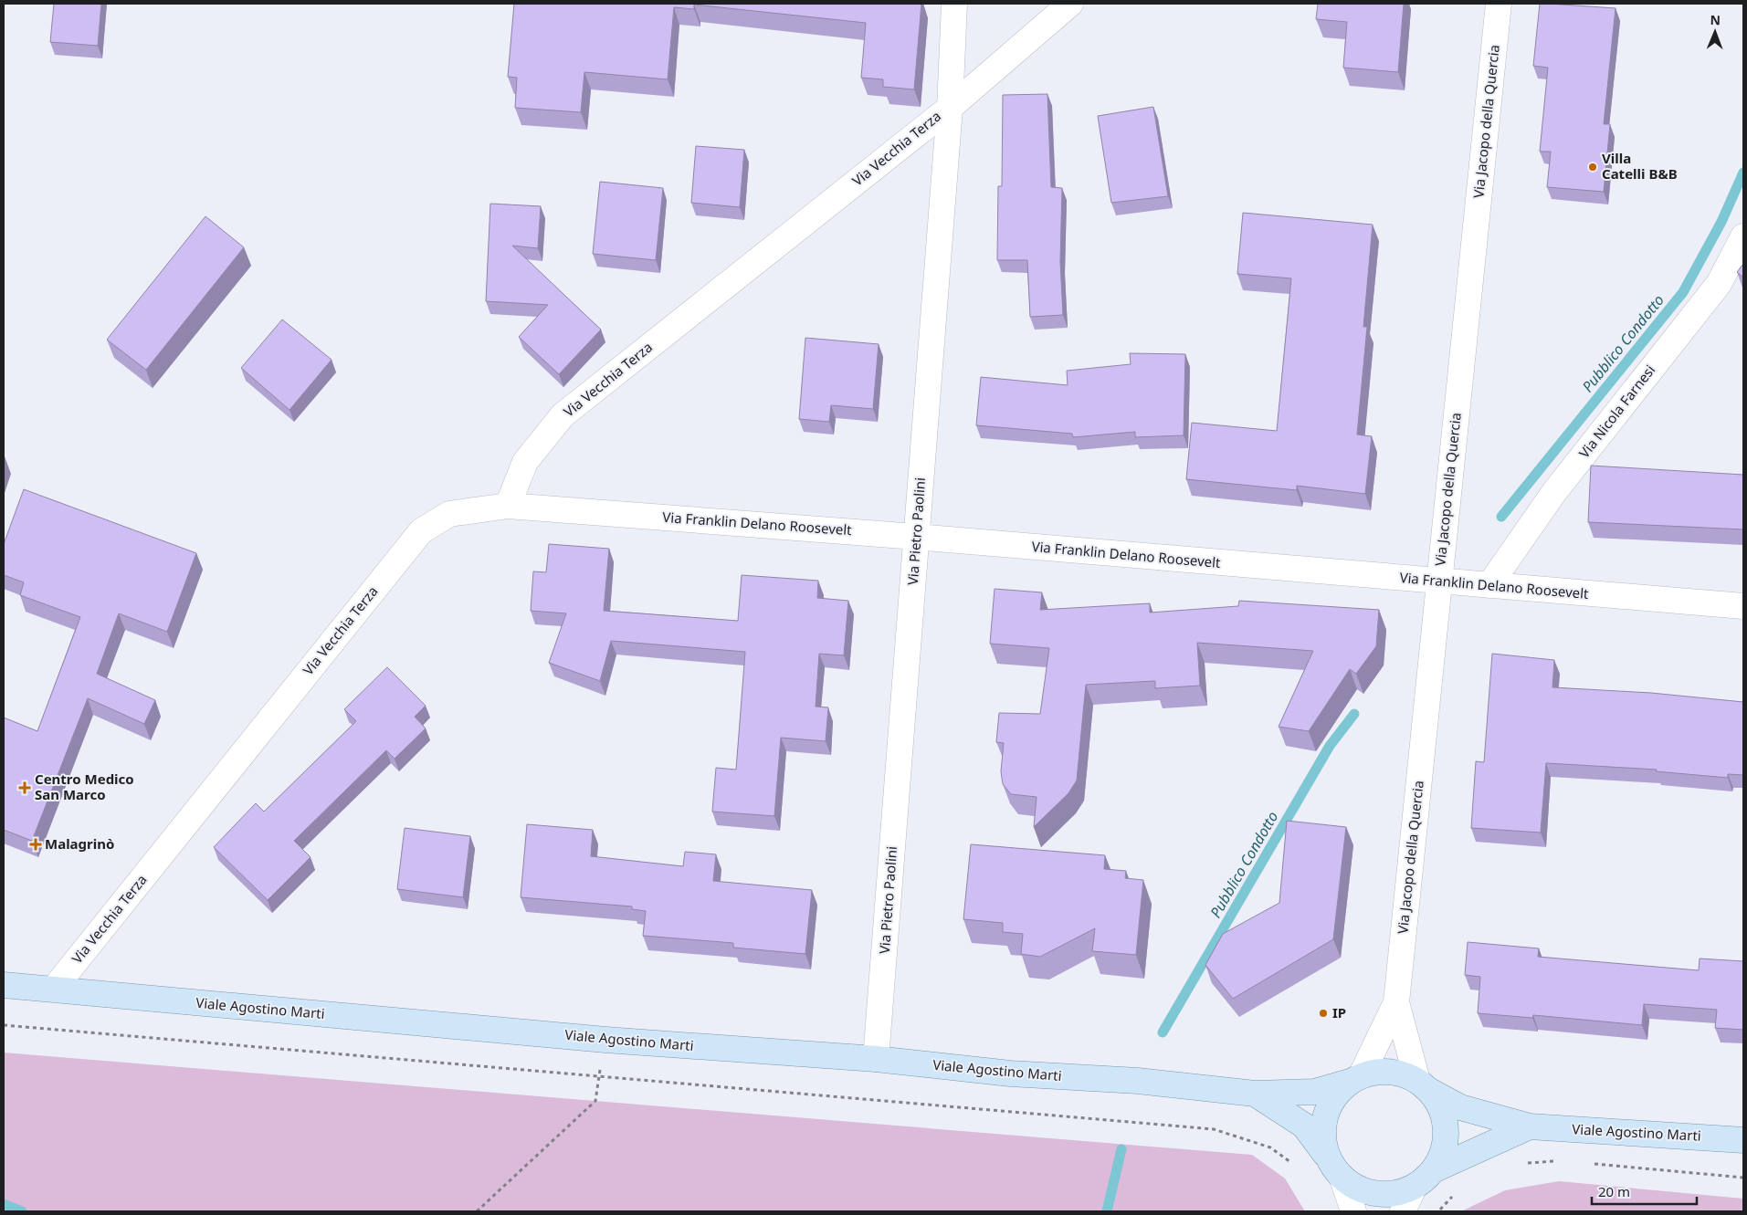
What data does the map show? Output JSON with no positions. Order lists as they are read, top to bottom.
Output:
{
  "streets": {
    "main road": ["Viale Agostino Marti"],
    "street": [
      "Via Jacopo della Quercia",
      "Via Vecchia Terza",
      "Via Nicola Farnesi",
      "Via Franklin Delano Roosevelt",
      "Via Pietro Paolini"
    ]
  },
  "crossings": [
    ["Via Jacopo della Quercia", "Via Franklin Delano Roosevelt"],
    ["Via Jacopo della Quercia", "Viale Agostino Marti"],
    ["Via Vecchia Terza", "Via Franklin Delano Roosevelt"],
    ["Via Vecchia Terza", "Via Pietro Paolini"],
    ["Via Vecchia Terza", "Viale Agostino Marti"],
    ["Via Nicola Farnesi", "Via Franklin Delano Roosevelt"],
    ["Via Franklin Delano Roosevelt", "Via Pietro Paolini"],
    ["Via Pietro Paolini", "Viale Agostino Marti"]
  ],
  "water": ["Pubblico Condotto"],
  "places": {
    "other": ["Villa Catelli B&B", "IP"],
    "health": ["Centro Medico San Marco", "Malagrinò"]
  },
  "scale_bar": "20 m",
  "north": "top"
}
